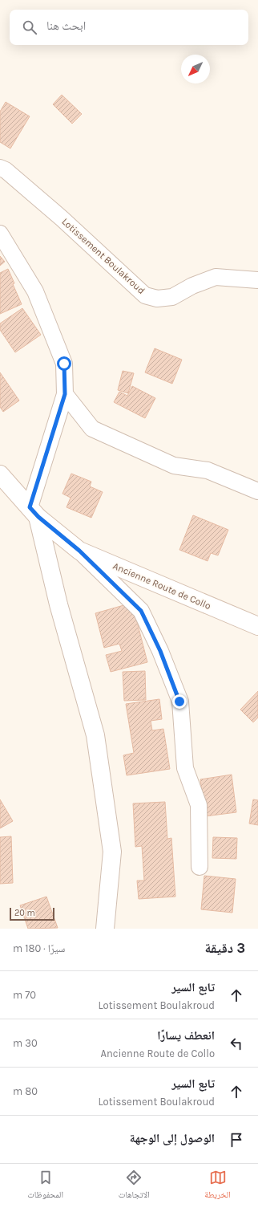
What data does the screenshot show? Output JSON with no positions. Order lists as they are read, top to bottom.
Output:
{
  "streets": {
    "street": ["Lotissement Boulakroud", "Ancienne Route de Collo"]
  },
  "scale_bar": "20 m",
  "north": "bottom left",
  "page": {
    "search": "ابحث هنا",
    "scale": "20 m",
    "heading": ["3 دقيقة", "سيرًا · 180 m"],
    "list": [
      ["تابع السير", "Lotissement Boulakroud", "70 m"],
      ["انعطف يسارًا", "Ancienne Route de Collo", "30 m"],
      ["تابع السير", "Lotissement Boulakroud", "80 m"],
      "الوصول إلى الوجهة"
    ],
    "nav": ["الخريطة", "الاتجاهات", "المحفوظات"]
  }
}
